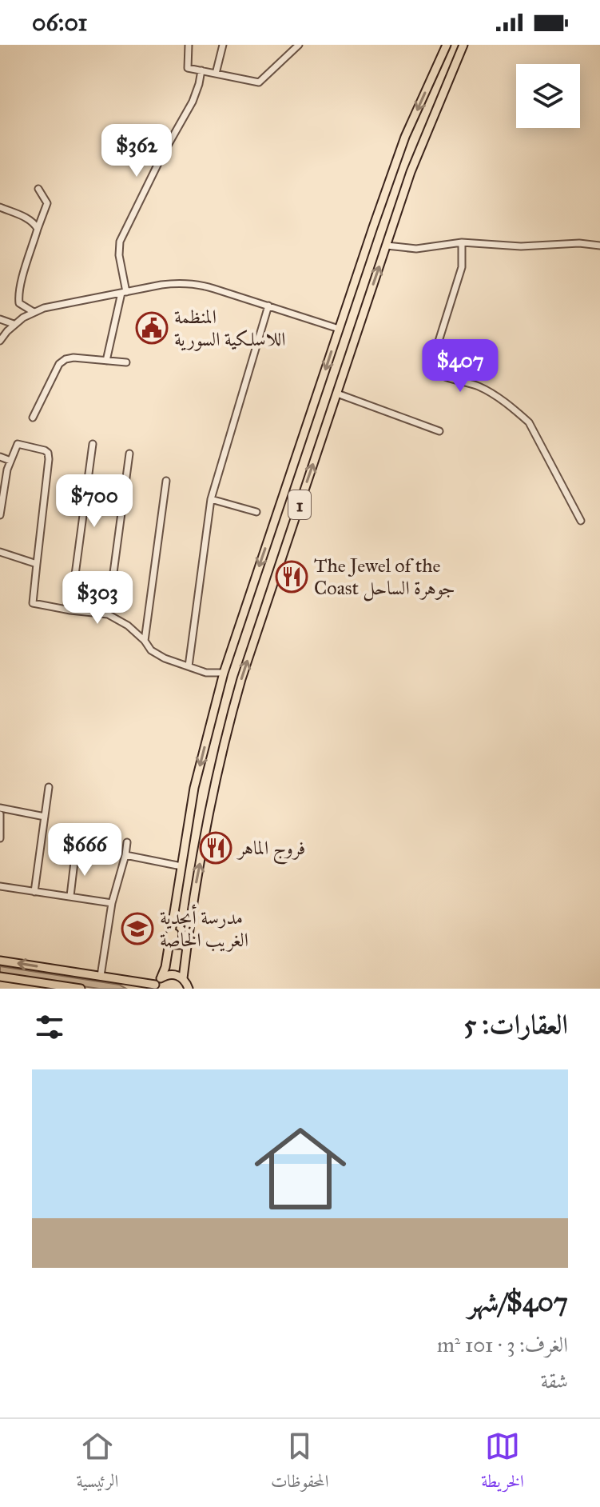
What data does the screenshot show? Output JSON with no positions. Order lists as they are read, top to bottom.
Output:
{
  "streets": {
    "main road": ["1"]
  },
  "places": {
    "public building": ["المنظمة اللاسلكية السورية"],
    "restaurant": ["The Jewel of the Coast جوهرة الساحل", "فروج الماهر"],
    "school or university": ["مدرسة أبجدية الغريب الخاصة"]
  },
  "page": {
    "status": "06:01",
    "price": [
      "$362",
      "$407",
      "$700",
      "$303",
      "$666"
    ],
    "heading": "العقارات: 5",
    "list": [
      {
        "name": "$407/شهر",
        "note": "الغرف: 3 · 101 m² · شقة"
      }
    ],
    "tabs": ["الخريطة", "المحفوظات", "الرئيسية"]
  }
}
